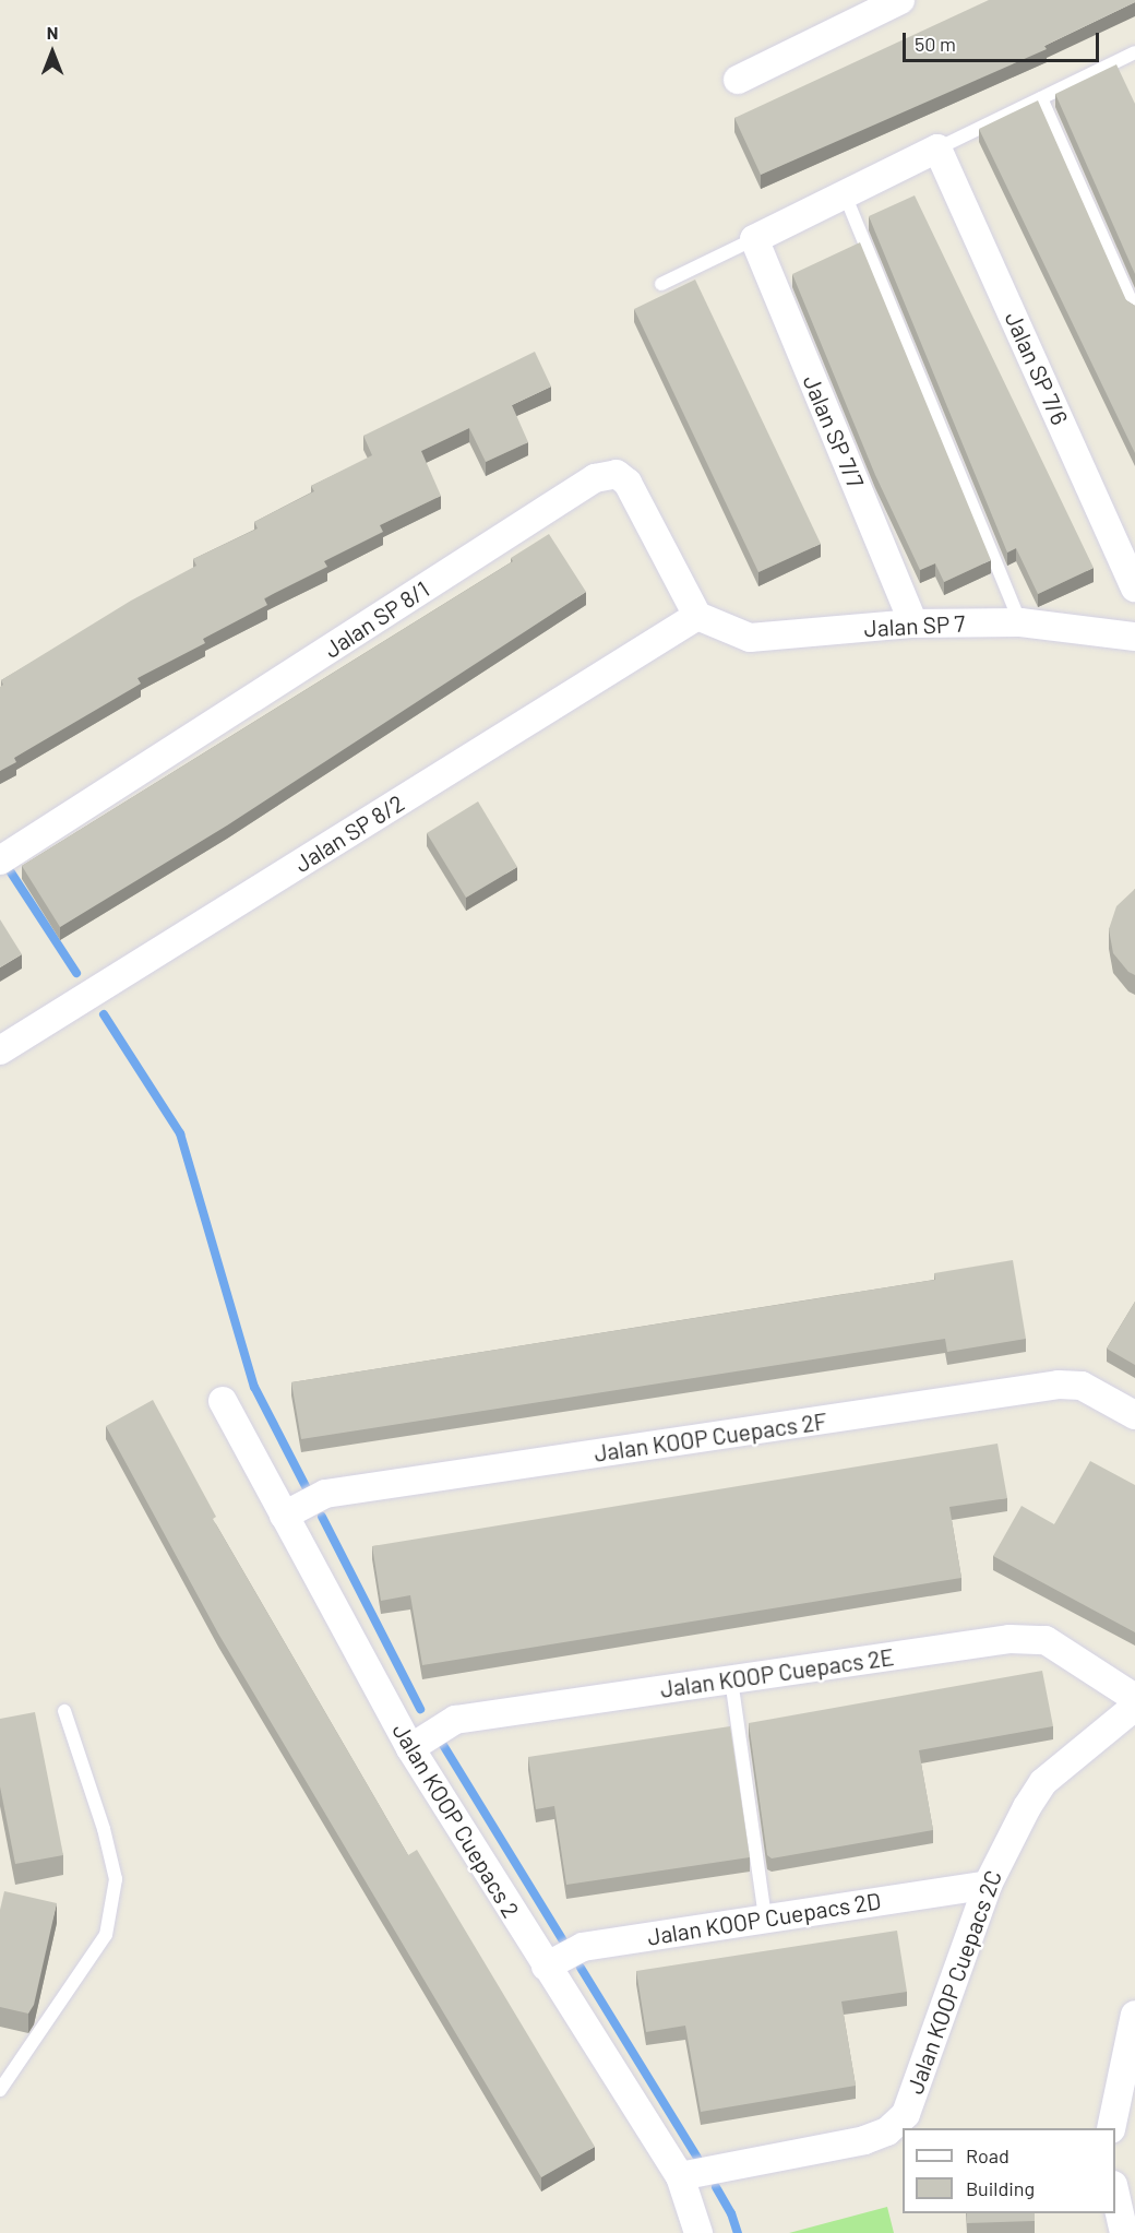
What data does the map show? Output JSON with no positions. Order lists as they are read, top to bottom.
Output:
{
  "streets": {
    "street": [
      "Jalan SP 7/6",
      "Jalan SP 7/7",
      "Jalan SP 8/1",
      "Jalan SP 7",
      "Jalan SP 8/2",
      "Jalan KOOP Cuepacs 2F",
      "Jalan KOOP Cuepacs 2E",
      "Jalan KOOP Cuepacs 2",
      "Jalan KOOP Cuepacs 2D",
      "Jalan KOOP Cuepacs 2C"
    ]
  },
  "crossings": [
    ["Jalan SP 7/7", "Jalan SP 7"],
    ["Jalan SP 8/1", "Jalan SP 7"],
    ["Jalan SP 8/1", "Jalan SP 8/2"],
    ["Jalan SP 7", "Jalan SP 8/2"],
    ["Jalan KOOP Cuepacs 2F", "Jalan KOOP Cuepacs 2"],
    ["Jalan KOOP Cuepacs 2E", "Jalan KOOP Cuepacs 2"],
    ["Jalan KOOP Cuepacs 2", "Jalan KOOP Cuepacs 2D"],
    ["Jalan KOOP Cuepacs 2", "Jalan KOOP Cuepacs 2C"],
    ["Jalan KOOP Cuepacs 2D", "Jalan KOOP Cuepacs 2C"]
  ],
  "legend": ["Road", "Building"],
  "scale_bar": "50 m",
  "north": "top"
}
